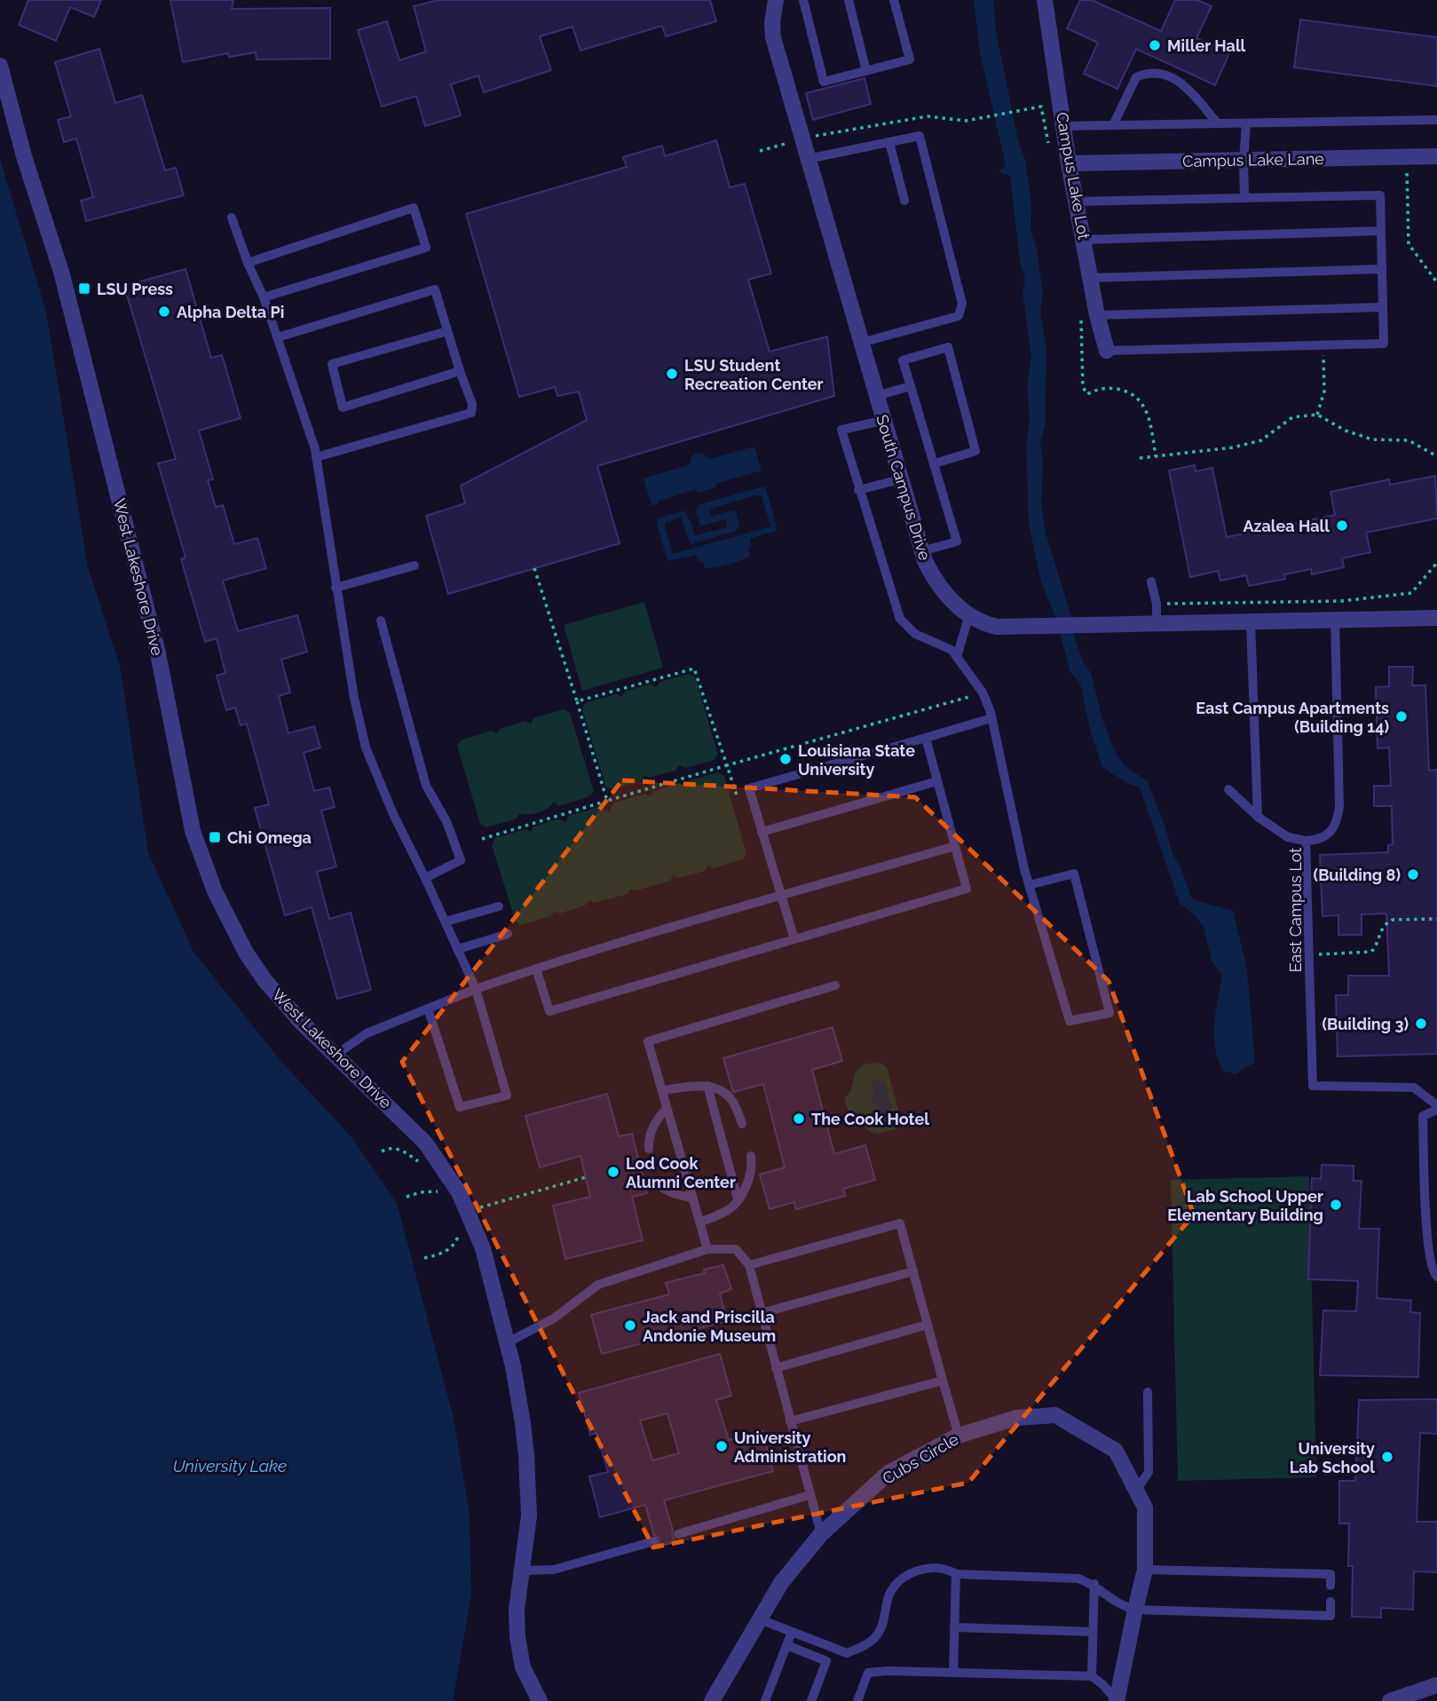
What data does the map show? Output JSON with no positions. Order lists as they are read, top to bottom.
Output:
{
  "streets": {
    "street": [
      "Campus Lake Lane",
      "Campus Lake Lot",
      "South Campus Drive",
      "West Lakeshore Drive",
      "Cubs Circle"
    ],
    "lane": ["East Campus Lot"]
  },
  "crossings": [
    ["Campus Lake Lane", "Campus Lake Lot"],
    ["South Campus Drive", "East Campus Lot"]
  ],
  "water": ["University Lake"],
  "places": {
    "other": [
      "Miller Hall",
      "Alpha Delta Pi",
      "LSU Student Recreation Center",
      "Azalea Hall",
      "East Campus Apartments (Building 14)",
      "Louisiana State University",
      "(Building 8)",
      "(Building 3)",
      "The Cook Hotel",
      "Lod Cook Alumni Center",
      "Lab School Upper Elementary Building",
      "Jack and Priscilla Andonie Museum",
      "University Administration",
      "University Lab School"
    ],
    "transit": ["LSU Press", "Chi Omega"]
  }
}
